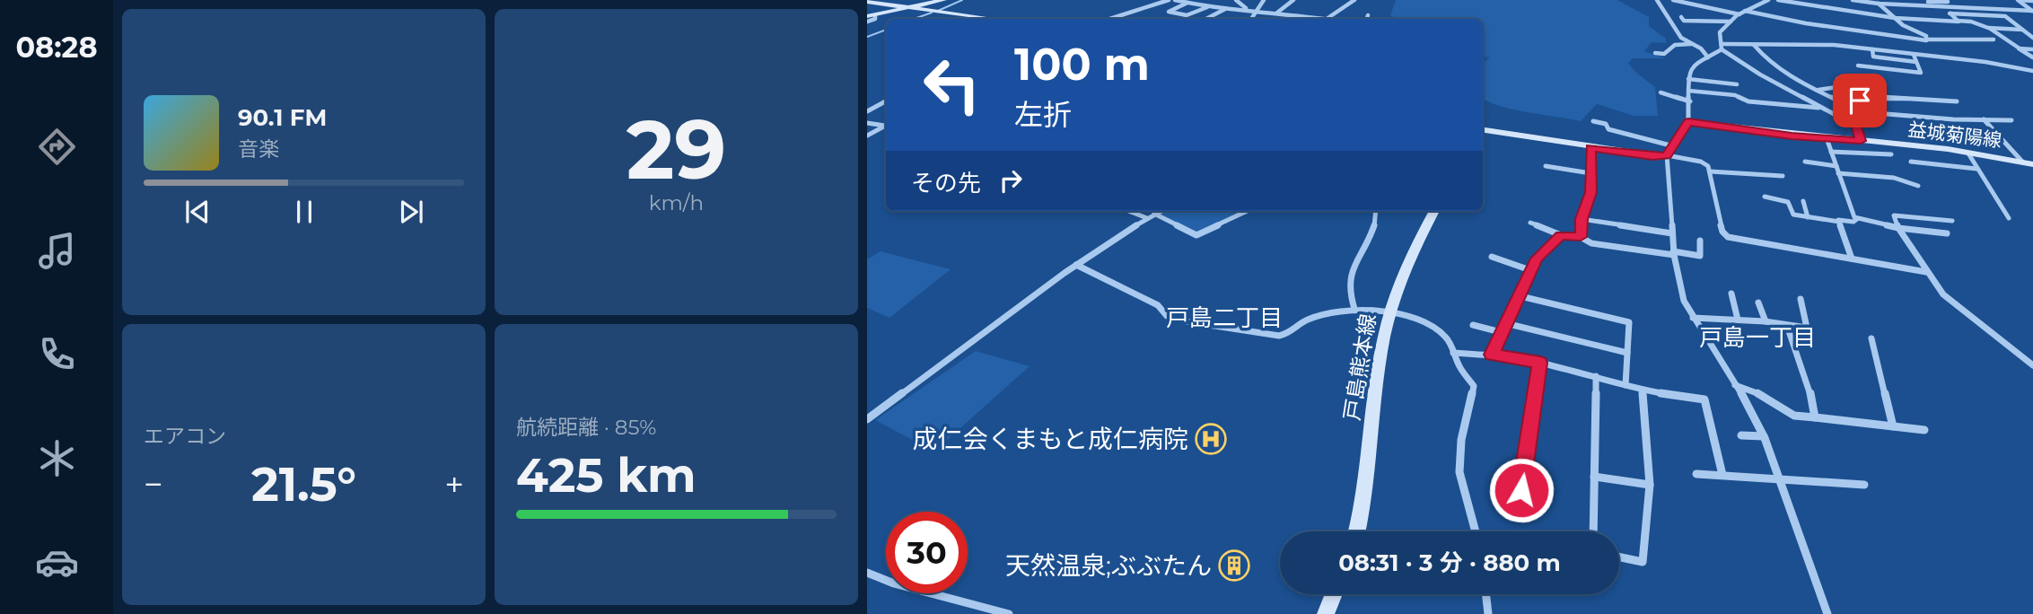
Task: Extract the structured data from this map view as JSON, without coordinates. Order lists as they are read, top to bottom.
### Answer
{
  "streets": {
    "main road": ["益城菊陽線", "戸島熊本線"]
  },
  "districts": ["戸島二丁目", "戸島一丁目"],
  "places": {
    "hospital": ["成仁会くまもと成仁病院"],
    "building": ["天然温泉;ぶぶたん"]
  },
  "page": {
    "tabs": "08:28",
    "tile": [
      ["29", "km/h"],
      "エアコン",
      ["航続距離 · 85%", "425 km"]
    ],
    "turn": ["100 m", "左折"],
    "song": ["90.1 FM", "音楽"],
    "then": "その先",
    "heat": ["−", "21.5°", "+"],
    "limit": "30",
    "trip": "08:31 · 3 分 · 880 m"
  }
}
